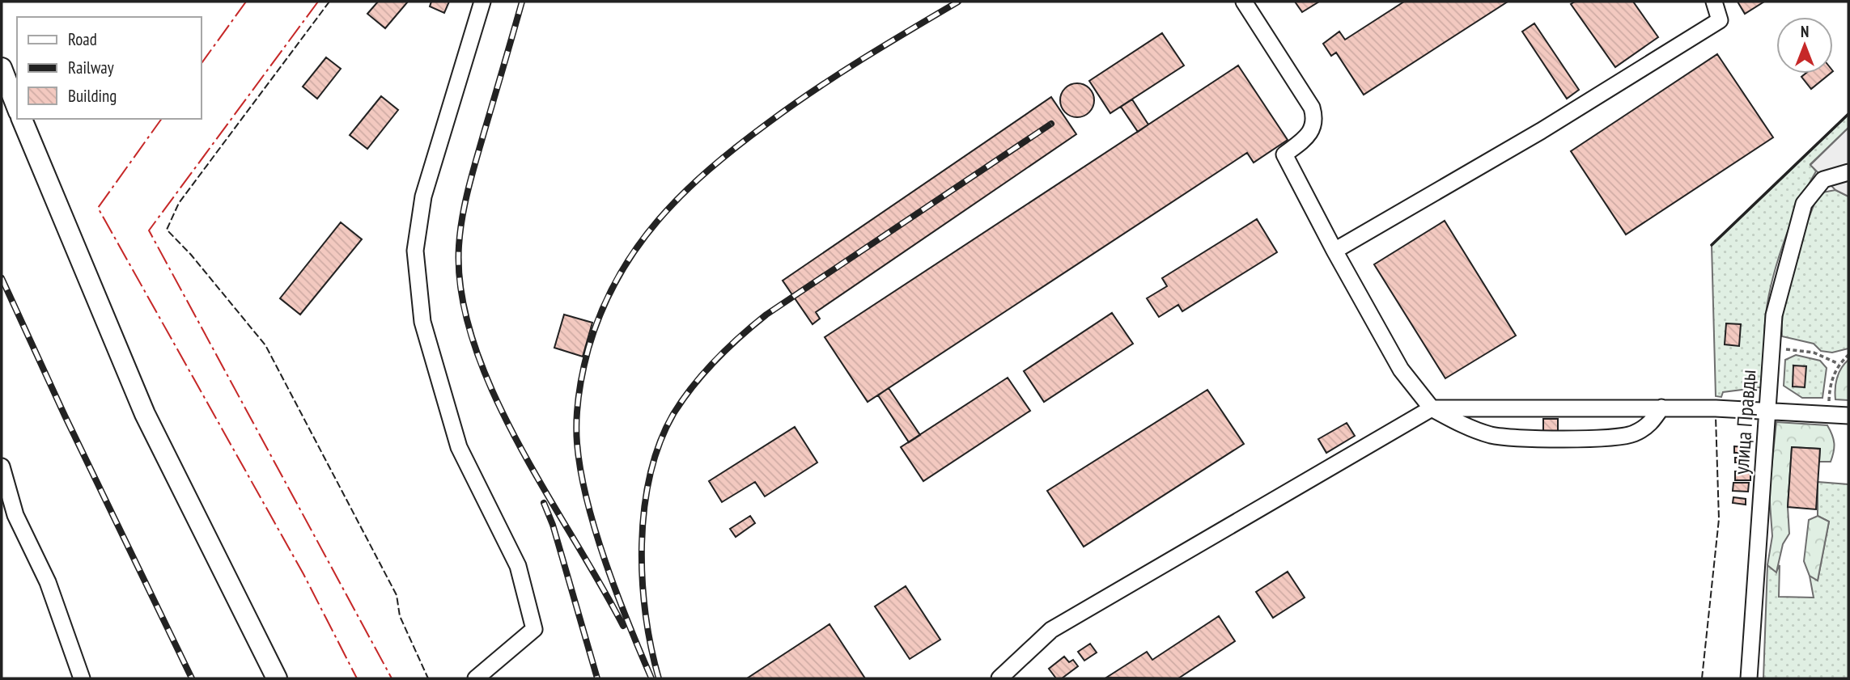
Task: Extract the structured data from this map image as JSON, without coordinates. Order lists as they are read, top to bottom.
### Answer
{
  "streets": {
    "street": ["улица Правды"]
  },
  "legend": ["Road", "Railway", "Building"],
  "north": "top"
}
